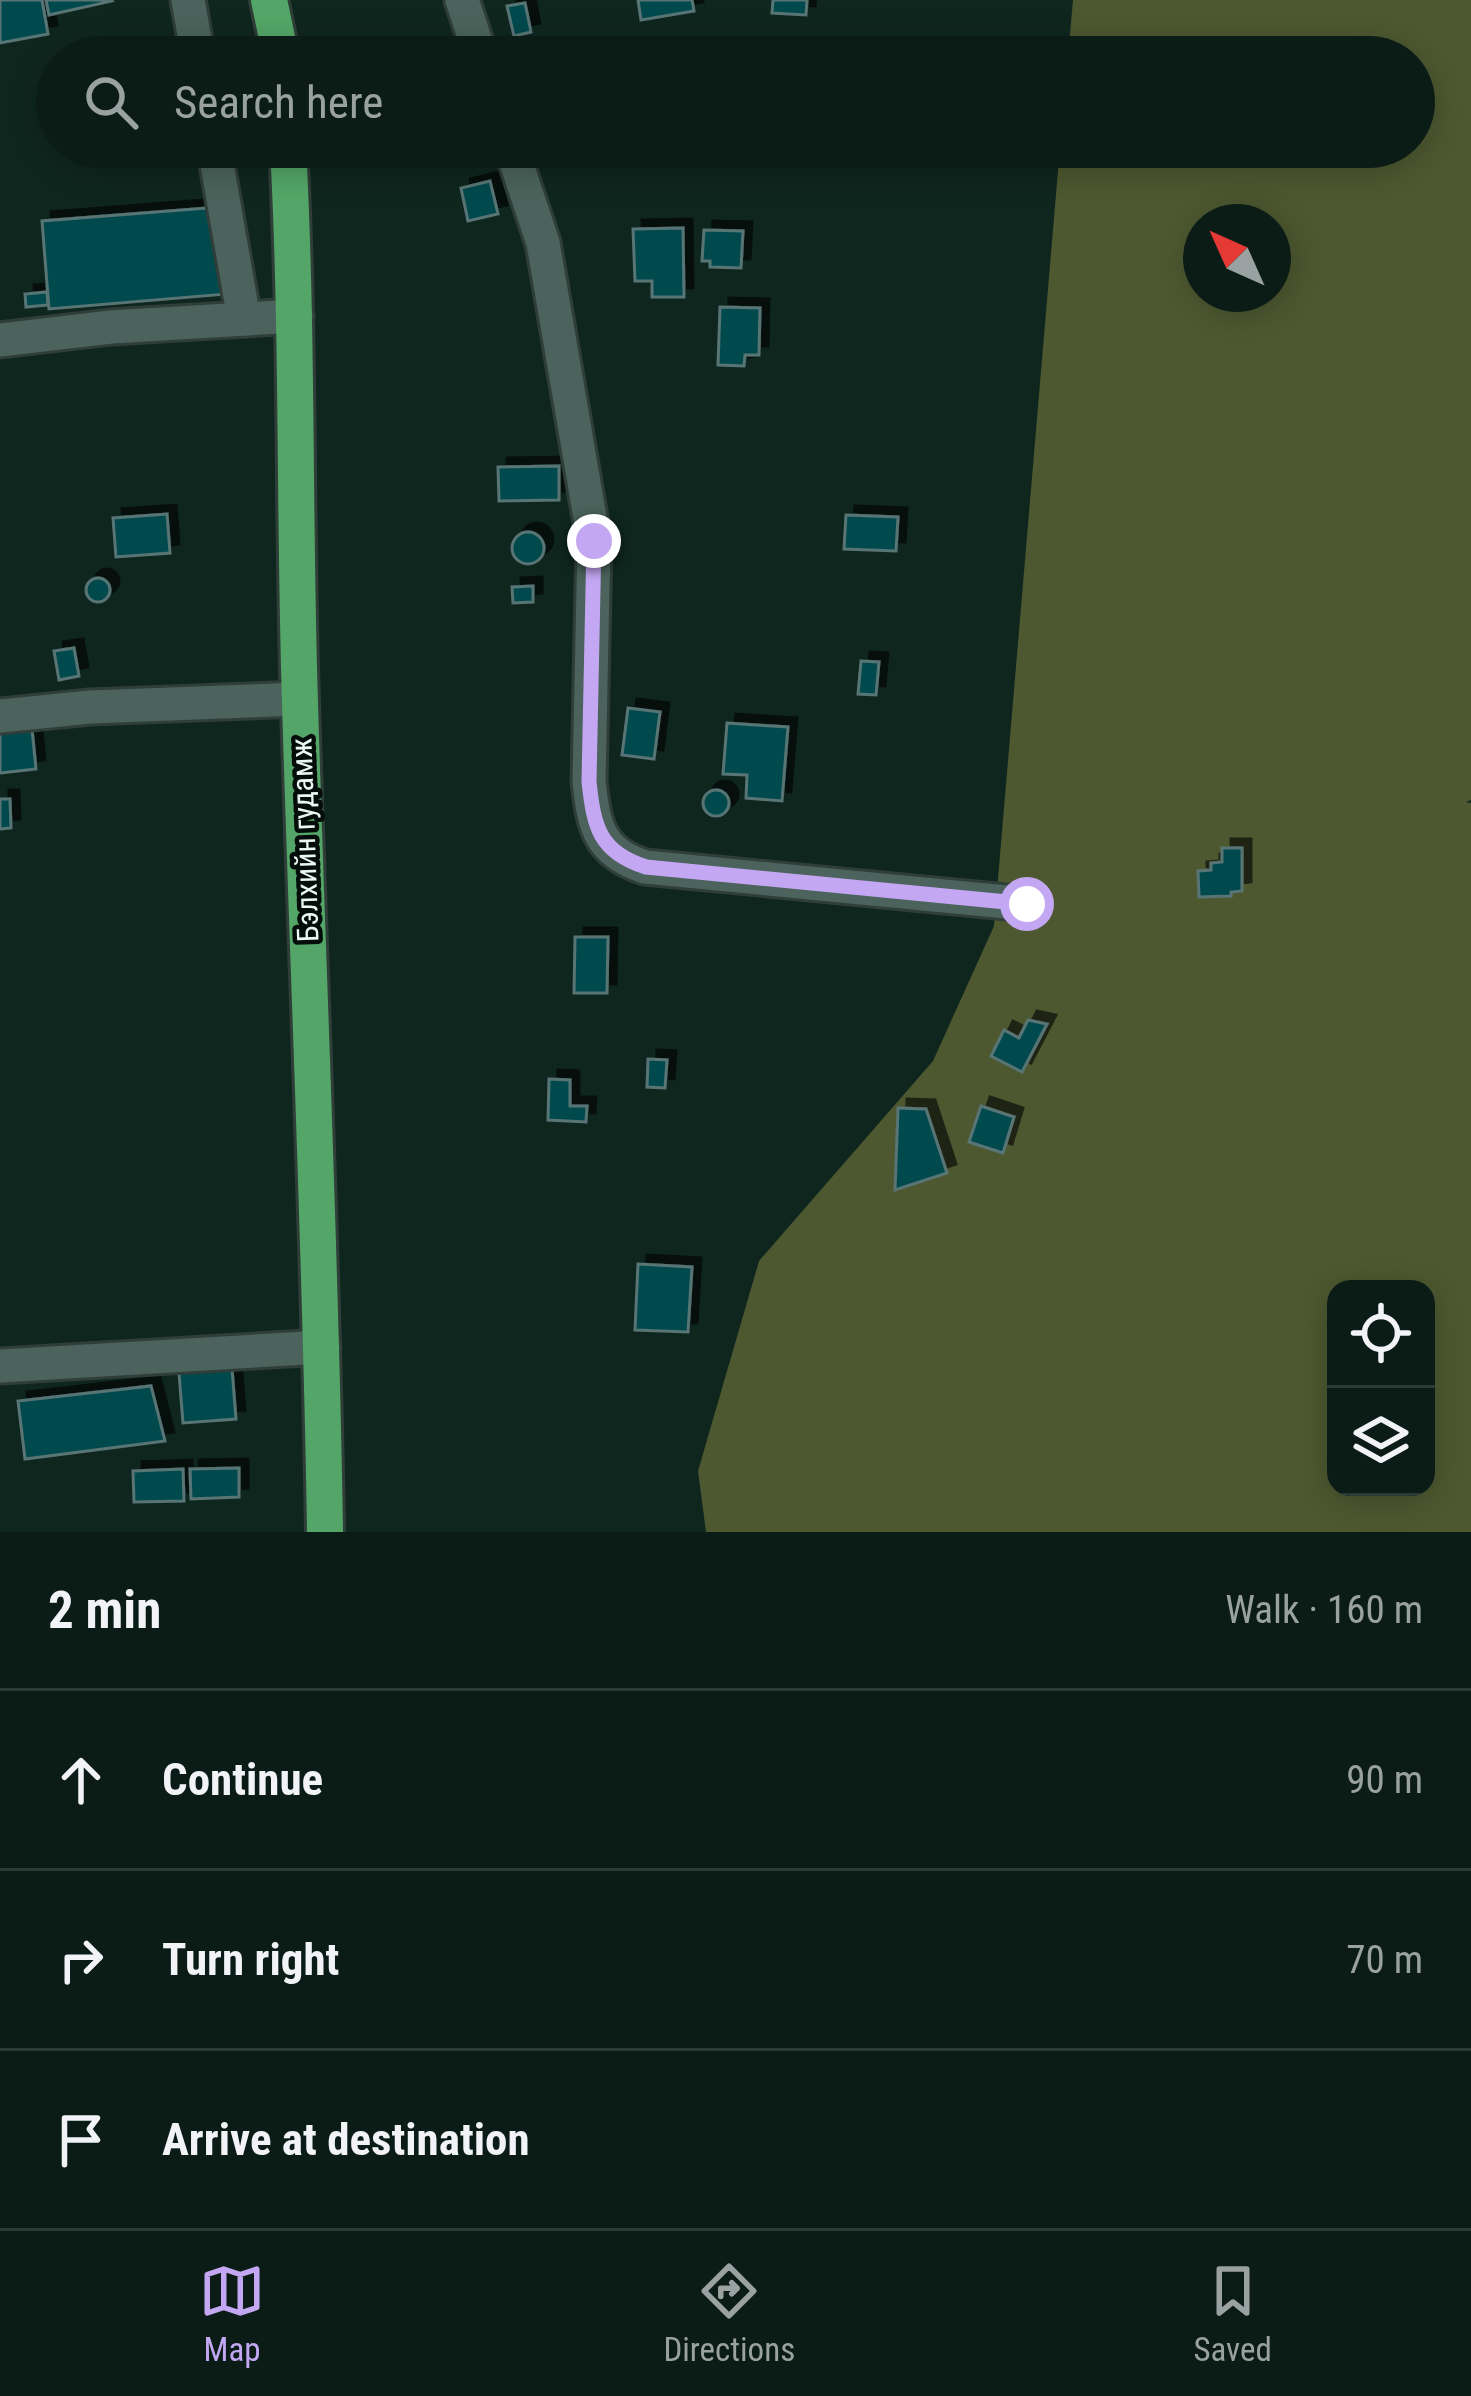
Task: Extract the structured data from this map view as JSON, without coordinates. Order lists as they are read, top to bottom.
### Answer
{
  "streets": {
    "main road": ["Бэлхийн гудамж"]
  },
  "north": "top left",
  "page": {
    "search": "Search here",
    "heading": ["2 min", "Walk · 160 m"],
    "list": [
      ["Continue", "90 m"],
      ["Turn right", "70 m"],
      "Arrive at destination"
    ],
    "nav": ["Map", "Directions", "Saved"]
  }
}
